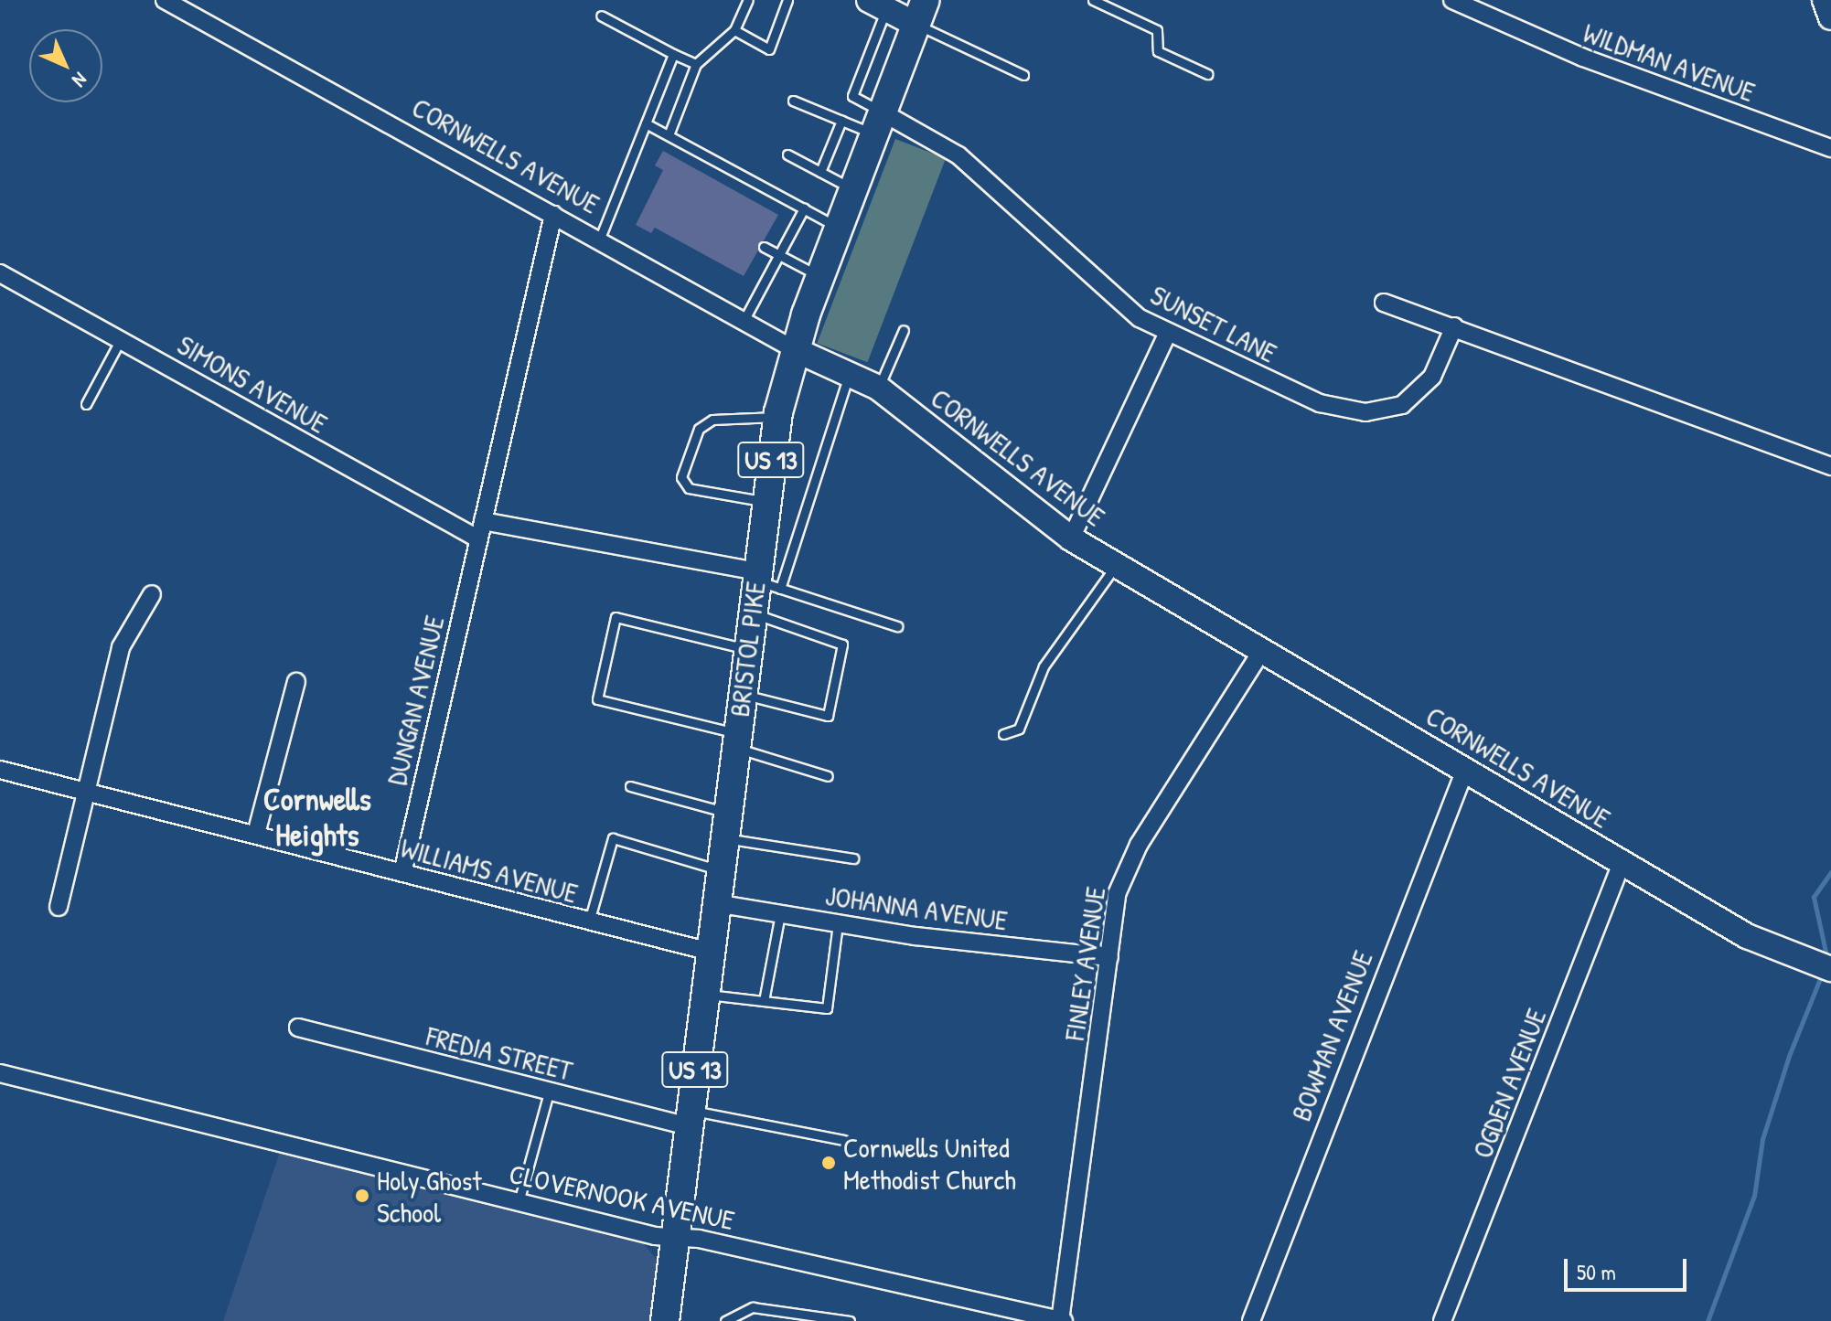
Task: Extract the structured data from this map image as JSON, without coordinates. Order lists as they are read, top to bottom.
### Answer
{
  "streets": {
    "main road": ["US 13", "BRISTOL PIKE"],
    "street": [
      "WILDMAN AVENUE",
      "CORNWELLS AVENUE",
      "SUNSET LANE",
      "SIMONS AVENUE",
      "DUNGAN AVENUE",
      "WILLIAMS AVENUE",
      "JOHANNA AVENUE",
      "FINLEY AVENUE",
      "BOWMAN AVENUE",
      "FREDIA STREET",
      "OGDEN AVENUE",
      "CLOVERNOOK AVENUE"
    ]
  },
  "crossings": [
    ["CORNWELLS AVENUE", "BRISTOL PIKE"],
    ["CORNWELLS AVENUE", "FINLEY AVENUE"],
    ["CORNWELLS AVENUE", "BOWMAN AVENUE"],
    ["CORNWELLS AVENUE", "OGDEN AVENUE"],
    ["SUNSET LANE", "BRISTOL PIKE"],
    ["SIMONS AVENUE", "DUNGAN AVENUE"],
    ["BRISTOL PIKE", "WILLIAMS AVENUE"],
    ["BRISTOL PIKE", "JOHANNA AVENUE"],
    ["BRISTOL PIKE", "FREDIA STREET"],
    ["BRISTOL PIKE", "CLOVERNOOK AVENUE"],
    ["DUNGAN AVENUE", "WILLIAMS AVENUE"],
    ["JOHANNA AVENUE", "FINLEY AVENUE"],
    ["FINLEY AVENUE", "CLOVERNOOK AVENUE"]
  ],
  "districts": ["Cornwells Heights"],
  "places": ["Cornwells United Methodist Church", "Holy Ghost School"],
  "scale_bar": "50 m",
  "north": "bottom right"
}
